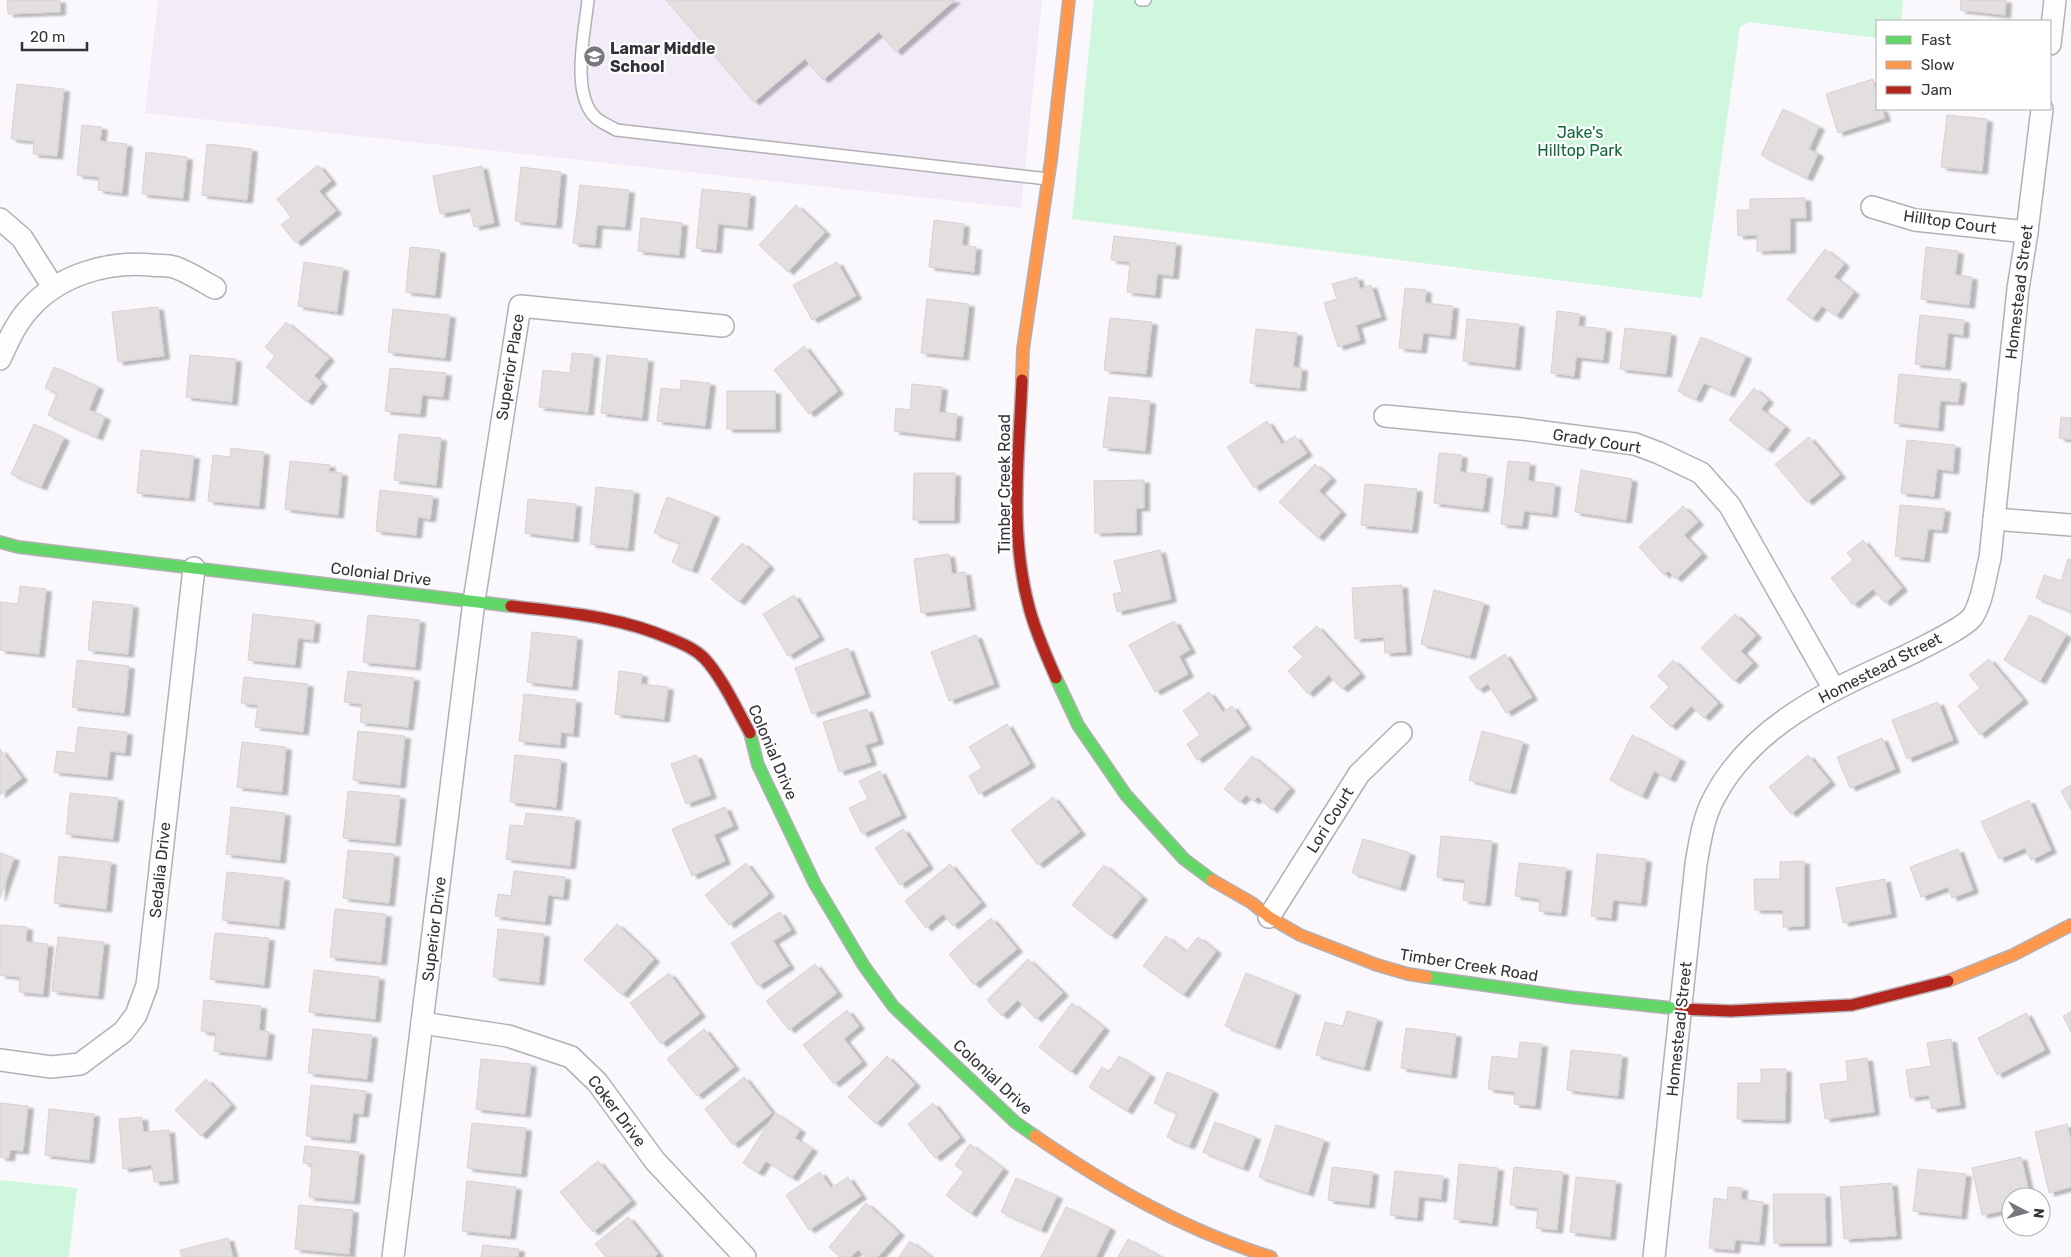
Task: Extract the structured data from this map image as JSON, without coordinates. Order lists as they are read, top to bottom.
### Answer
{
  "streets": {
    "street": [
      "Hilltop Court",
      "Homestead Street",
      "Superior Place",
      "Grady Court",
      "Timber Creek Road",
      "Colonial Drive",
      "Lori Court",
      "Sedalia Drive",
      "Superior Drive",
      "Coker Drive"
    ]
  },
  "crossings": [
    ["Hilltop Court", "Homestead Street"],
    ["Homestead Street", "Grady Court"],
    ["Homestead Street", "Timber Creek Road"],
    ["Superior Place", "Colonial Drive"],
    ["Superior Place", "Superior Drive"],
    ["Timber Creek Road", "Lori Court"],
    ["Colonial Drive", "Sedalia Drive"],
    ["Colonial Drive", "Superior Drive"],
    ["Superior Drive", "Coker Drive"]
  ],
  "parks": ["Jake's Hilltop Park"],
  "places": {
    "school or university": ["Lamar Middle School"]
  },
  "legend": ["Fast", "Slow", "Jam"],
  "scale_bar": "20 m",
  "north": "right"
}
